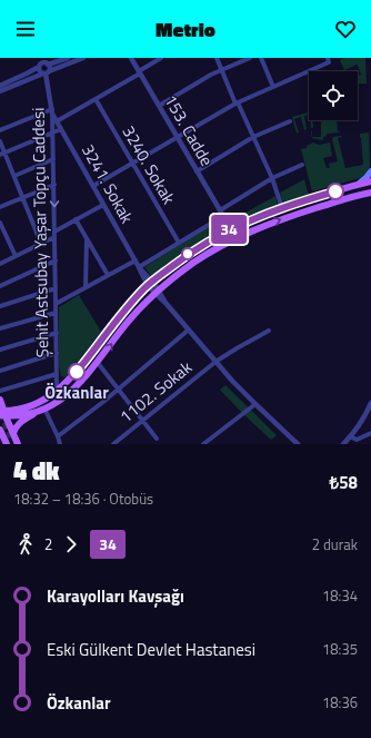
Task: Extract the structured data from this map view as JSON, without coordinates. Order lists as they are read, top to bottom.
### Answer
{
  "streets": {
    "street": [
      "153. Cadde",
      "3240. Sokak",
      "3241. Sokak",
      "Şehit Astsubay Yaşar Topçu Caddesi",
      "1102. Sokak"
    ]
  },
  "crossings": [
    ["3241. Sokak", "Şehit Astsubay Yaşar Topçu Caddesi"],
    ["3241. Sokak", "1102. Sokak"]
  ],
  "places": ["Özkanlar"],
  "lines": ["bus line 34"],
  "page": {
    "header": "Metrio",
    "on_map": "34",
    "heading": ["4 dk", "18:32 – 18:36 · Otobüs", "₺58"],
    "legs": ["2", "34", "2 durak"],
    "list": [
      {
        "name": "Karayolları Kavşağı",
        "value": "18:34"
      },
      {
        "name": "Eski Gülkent Devlet Hastanesi",
        "value": "18:35"
      },
      {
        "name": "Özkanlar",
        "value": "18:36"
      }
    ]
  }
}
